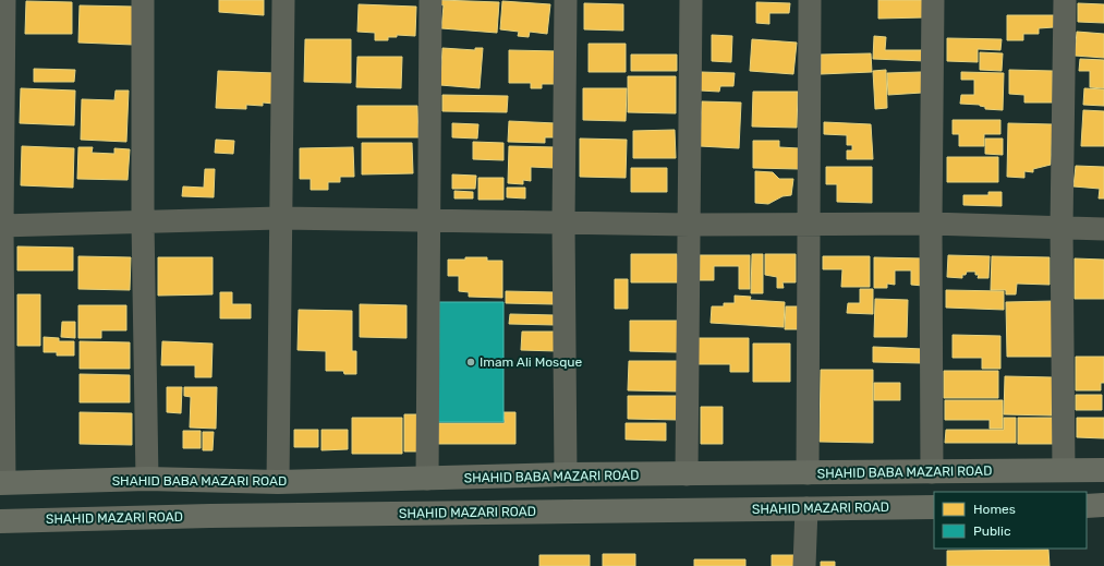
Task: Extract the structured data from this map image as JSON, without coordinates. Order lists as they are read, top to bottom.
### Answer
{
  "streets": {
    "main road": ["SHAHID BABA MAZARI ROAD", "SHAHID MAZARI ROAD"]
  },
  "places": ["Imam Ali Mosque"],
  "legend": ["Homes", "Public"]
}
